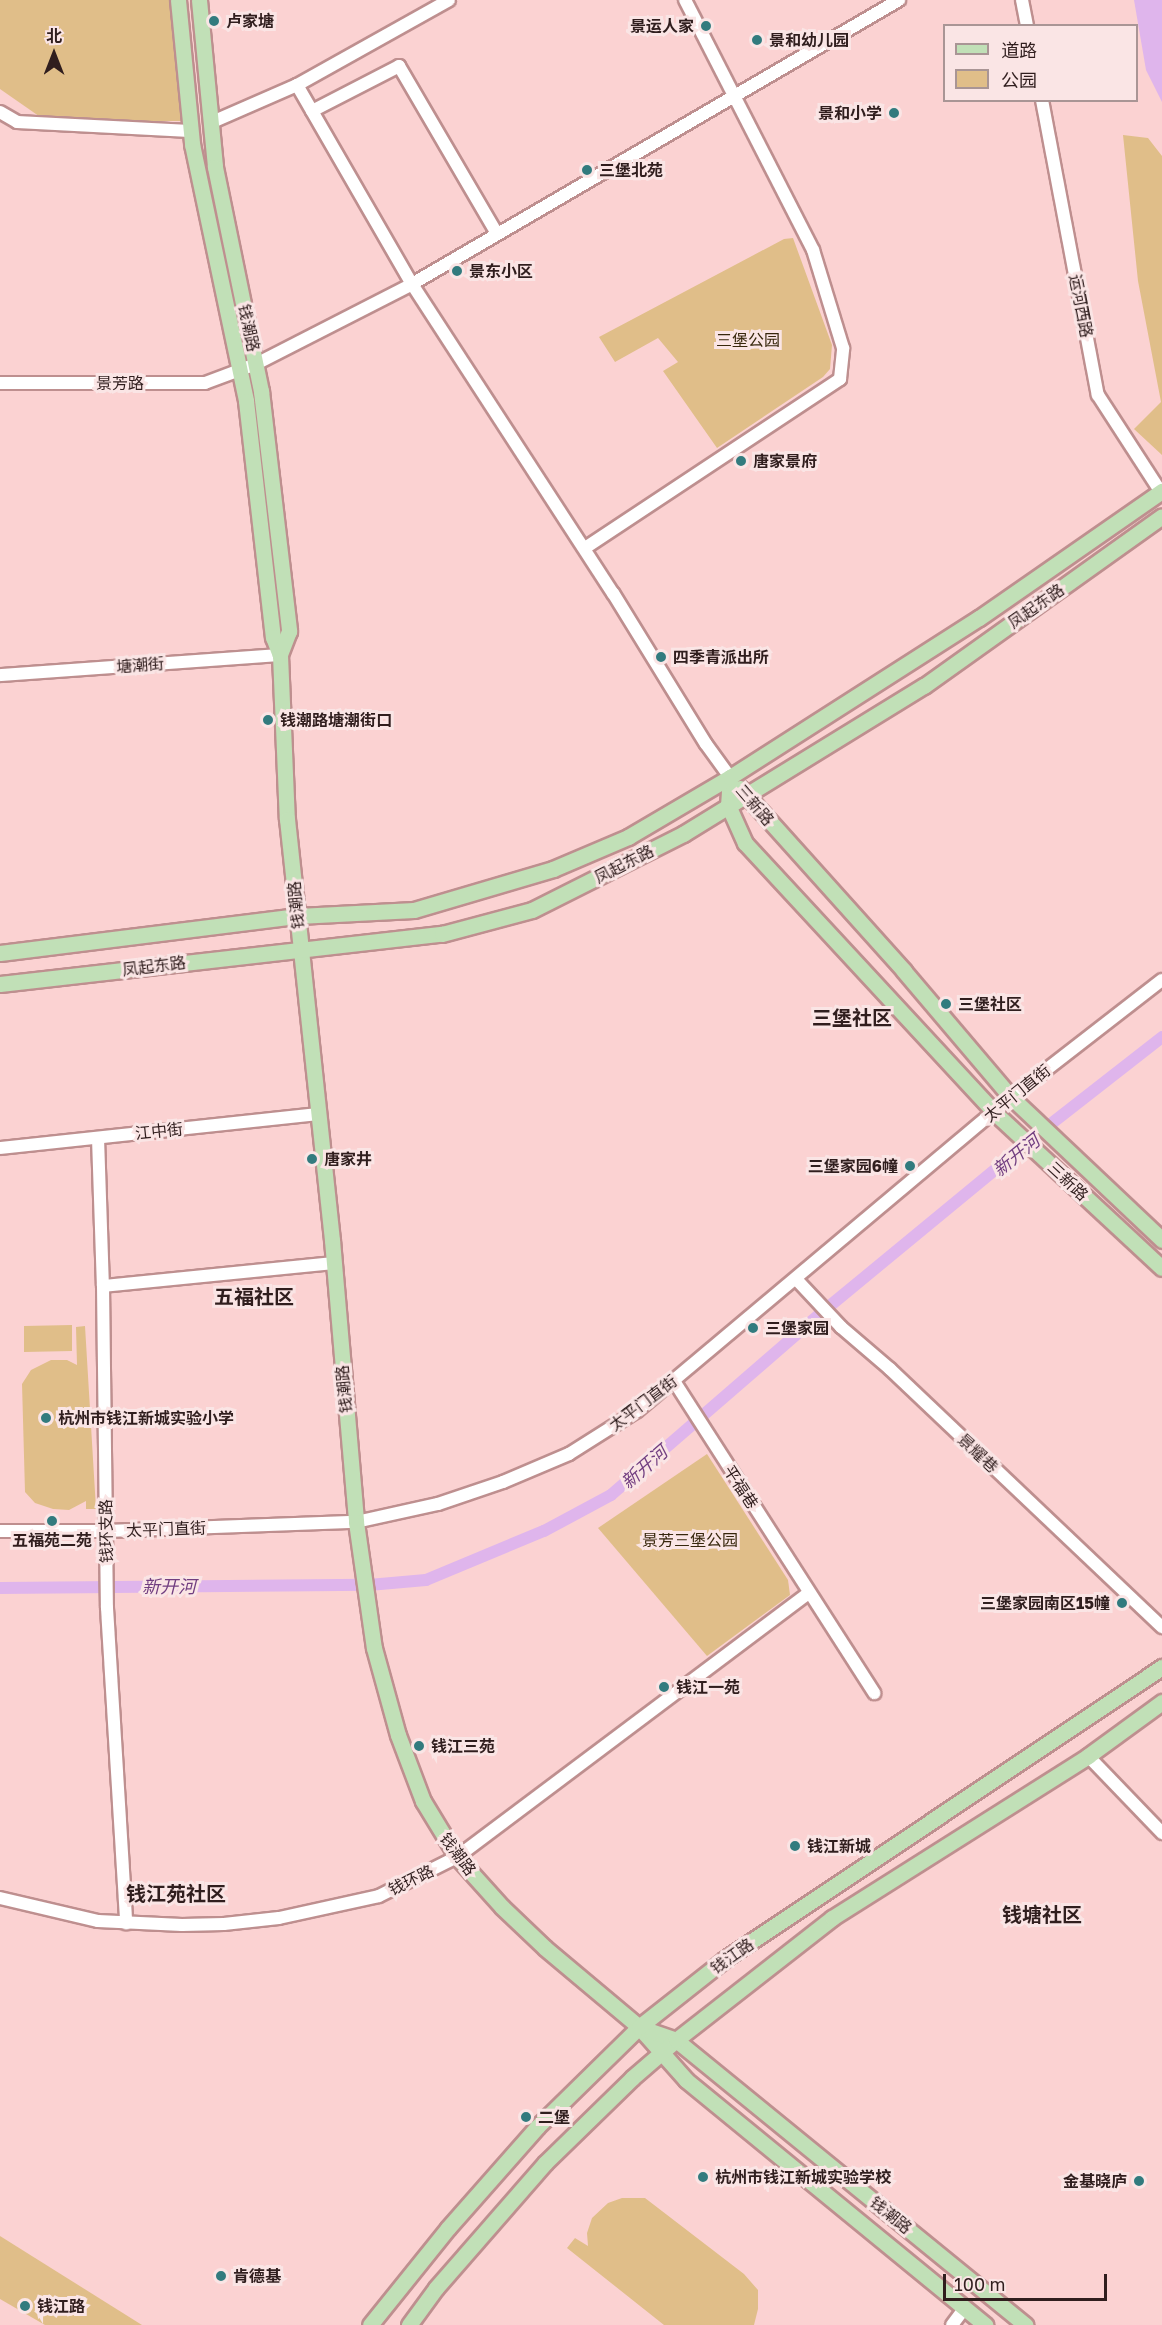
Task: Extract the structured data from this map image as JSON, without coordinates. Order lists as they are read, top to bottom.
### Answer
{
  "streets": {
    "main road": [
      "钱潮路",
      "凤起东路",
      "三新路",
      "钱江路"
    ],
    "street": [
      "运河西路",
      "景芳路",
      "塘潮街",
      "太平门直街",
      "江中街",
      "景耀巷",
      "平福巷",
      "钱环支路",
      "钱环路"
    ]
  },
  "crossings": [
    ["运河西路", "凤起东路"],
    ["钱潮路", "景芳路"],
    ["钱潮路", "凤起东路"],
    ["钱潮路", "塘潮街"],
    ["钱潮路", "太平门直街"],
    ["钱潮路", "江中街"],
    ["钱潮路", "钱环路"],
    ["钱潮路", "钱江路"],
    ["凤起东路", "三新路"],
    ["三新路", "太平门直街"],
    ["太平门直街", "景耀巷"],
    ["太平门直街", "平福巷"],
    ["太平门直街", "钱环支路"],
    ["江中街", "钱环支路"],
    ["平福巷", "钱环路"],
    ["钱环支路", "钱环路"]
  ],
  "districts": [
    "三堡社区",
    "五福社区",
    "钱江苑社区",
    "钱塘社区"
  ],
  "water": ["新开河"],
  "parks": ["三堡公园", "景芳三堡公园"],
  "places": [
    "卢家塘",
    "景运人家",
    "景和幼儿园",
    "景和小学",
    "三堡北苑",
    "景东小区",
    "唐家景府",
    "四季青派出所",
    "钱潮路塘潮街口",
    "三堡社区",
    "唐家井",
    "三堡家园6幢",
    "三堡家园",
    "杭州市钱江新城实验小学",
    "五福苑二苑",
    "三堡家园南区15幢",
    "钱江一苑",
    "钱江三苑",
    "钱江新城",
    "二堡",
    "杭州市钱江新城实验学校",
    "金基晓庐",
    "肯德基",
    "钱江路"
  ],
  "legend": ["道路", "公园"],
  "scale_bar": "100 m",
  "north": "top"
}
